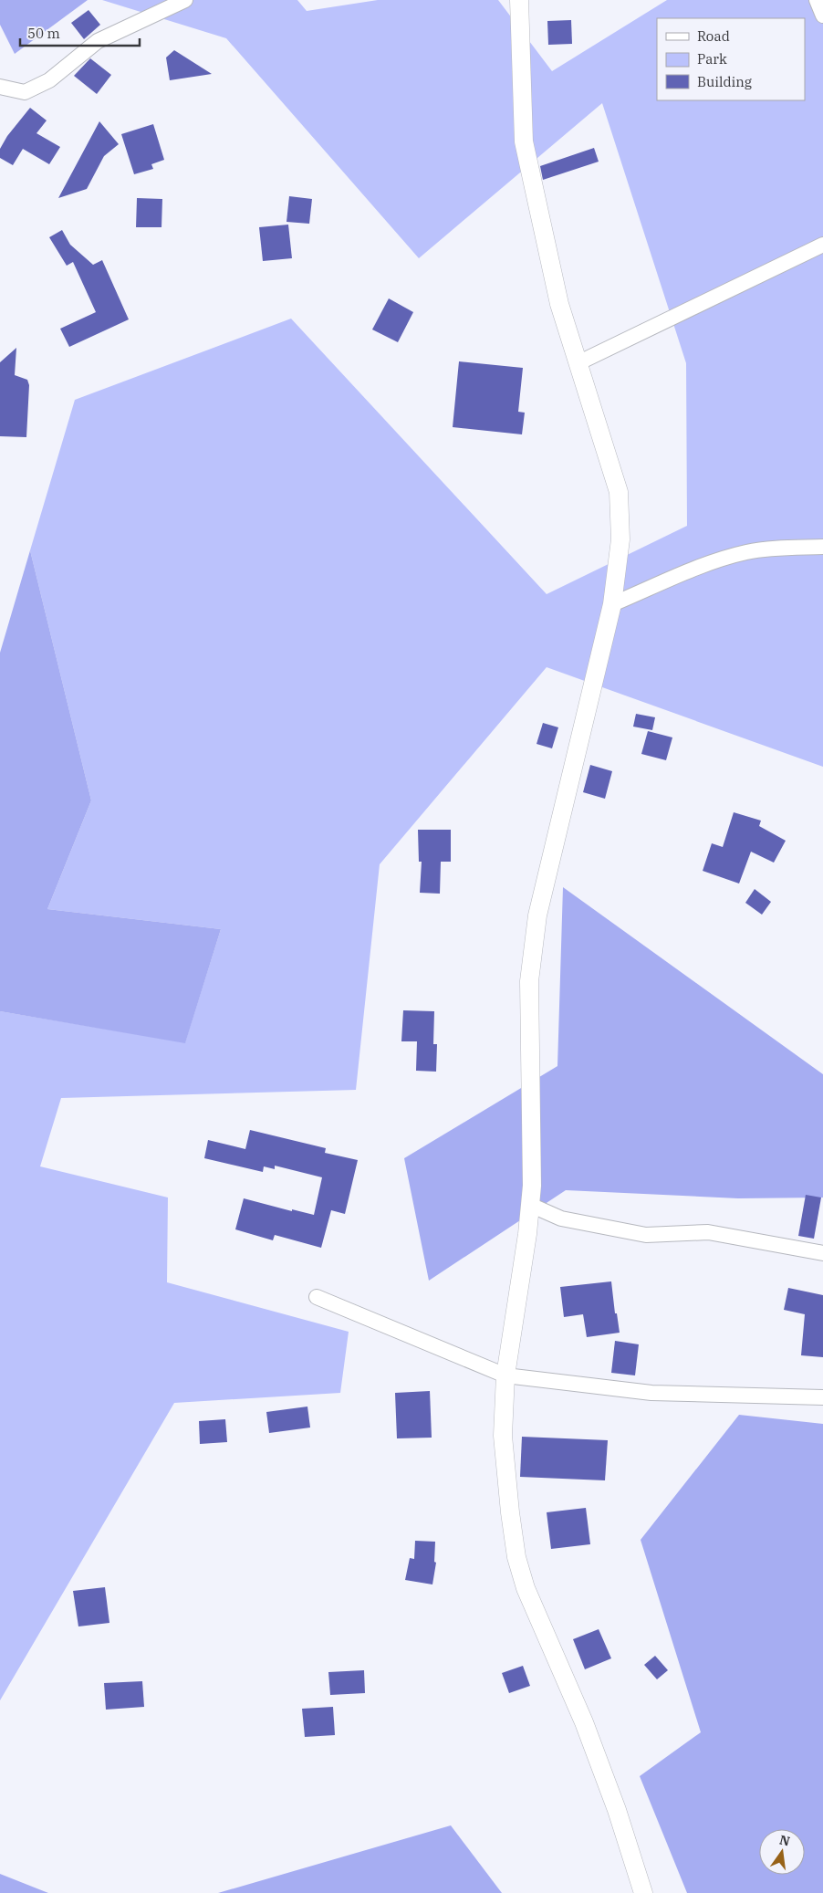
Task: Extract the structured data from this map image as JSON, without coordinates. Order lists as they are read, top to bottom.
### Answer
{
  "legend": ["Road", "Park", "Building"],
  "scale_bar": "50 m",
  "north": "top"
}
